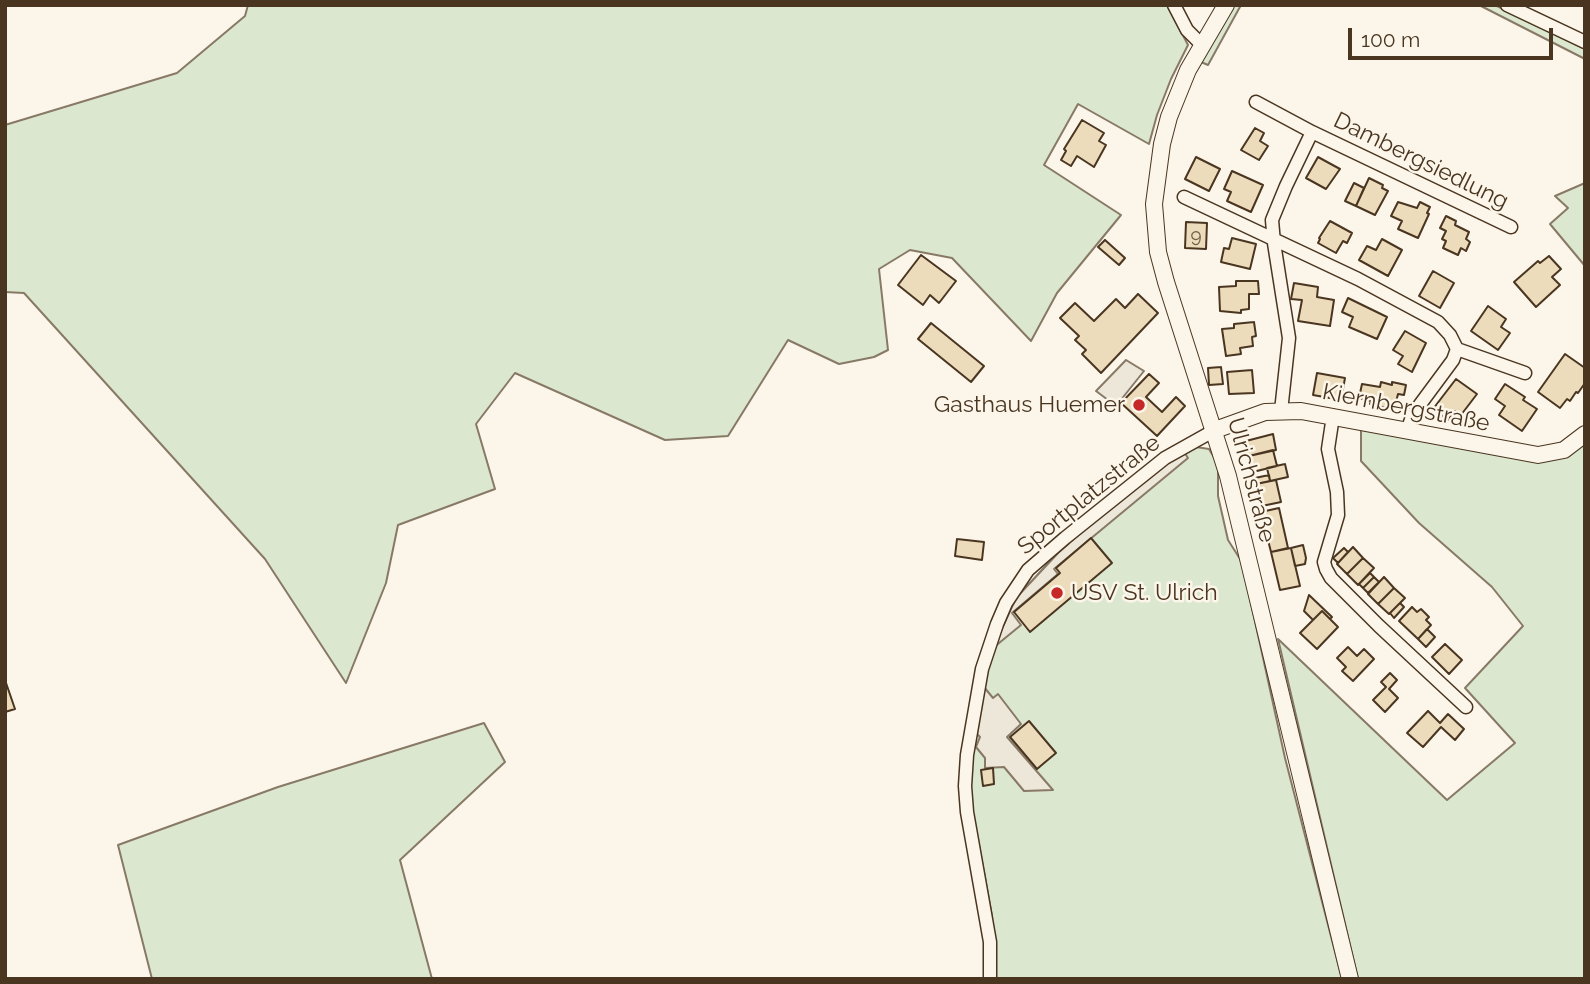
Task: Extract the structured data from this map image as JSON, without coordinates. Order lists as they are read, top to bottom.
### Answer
{
  "streets": {
    "street": [
      "Dambergsiedlung",
      "Kiernbergstraße",
      "Ulrichstraße",
      "Sportplatzstraße"
    ]
  },
  "crossings": [
    ["Dambergsiedlung", "Kiernbergstraße"],
    ["Kiernbergstraße", "Ulrichstraße"],
    ["Kiernbergstraße", "Sportplatzstraße"],
    ["Ulrichstraße", "Sportplatzstraße"]
  ],
  "places": ["Gasthaus Huemer", "USV St. Ulrich"],
  "house_numbers": ["9"],
  "scale_bar": "100 m"
}
